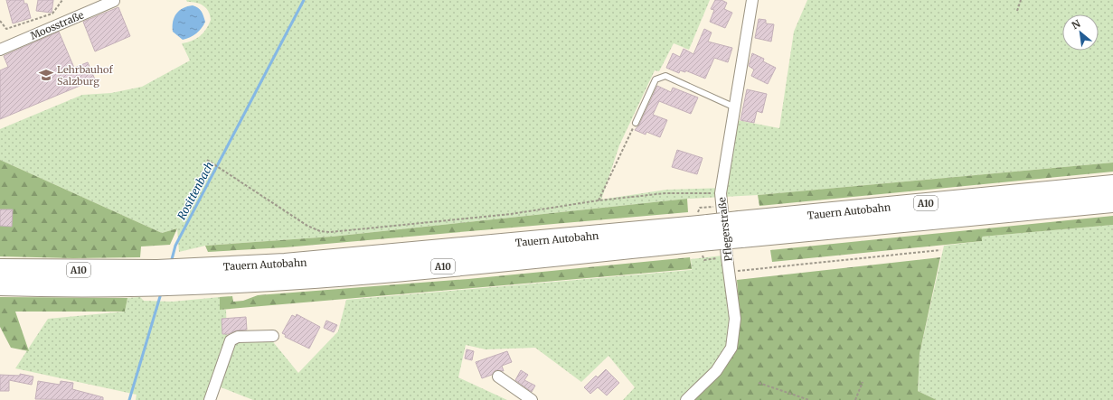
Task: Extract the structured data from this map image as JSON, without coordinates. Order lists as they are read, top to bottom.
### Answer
{
  "streets": {
    "highway": ["A10", "Tauern Autobahn"],
    "street": ["Moosstraße", "Pflegerstraße"]
  },
  "water": ["Rosittenbach"],
  "places": {
    "school or university": ["Lehrbauhof Salzburg"]
  },
  "north": "top left"
}
